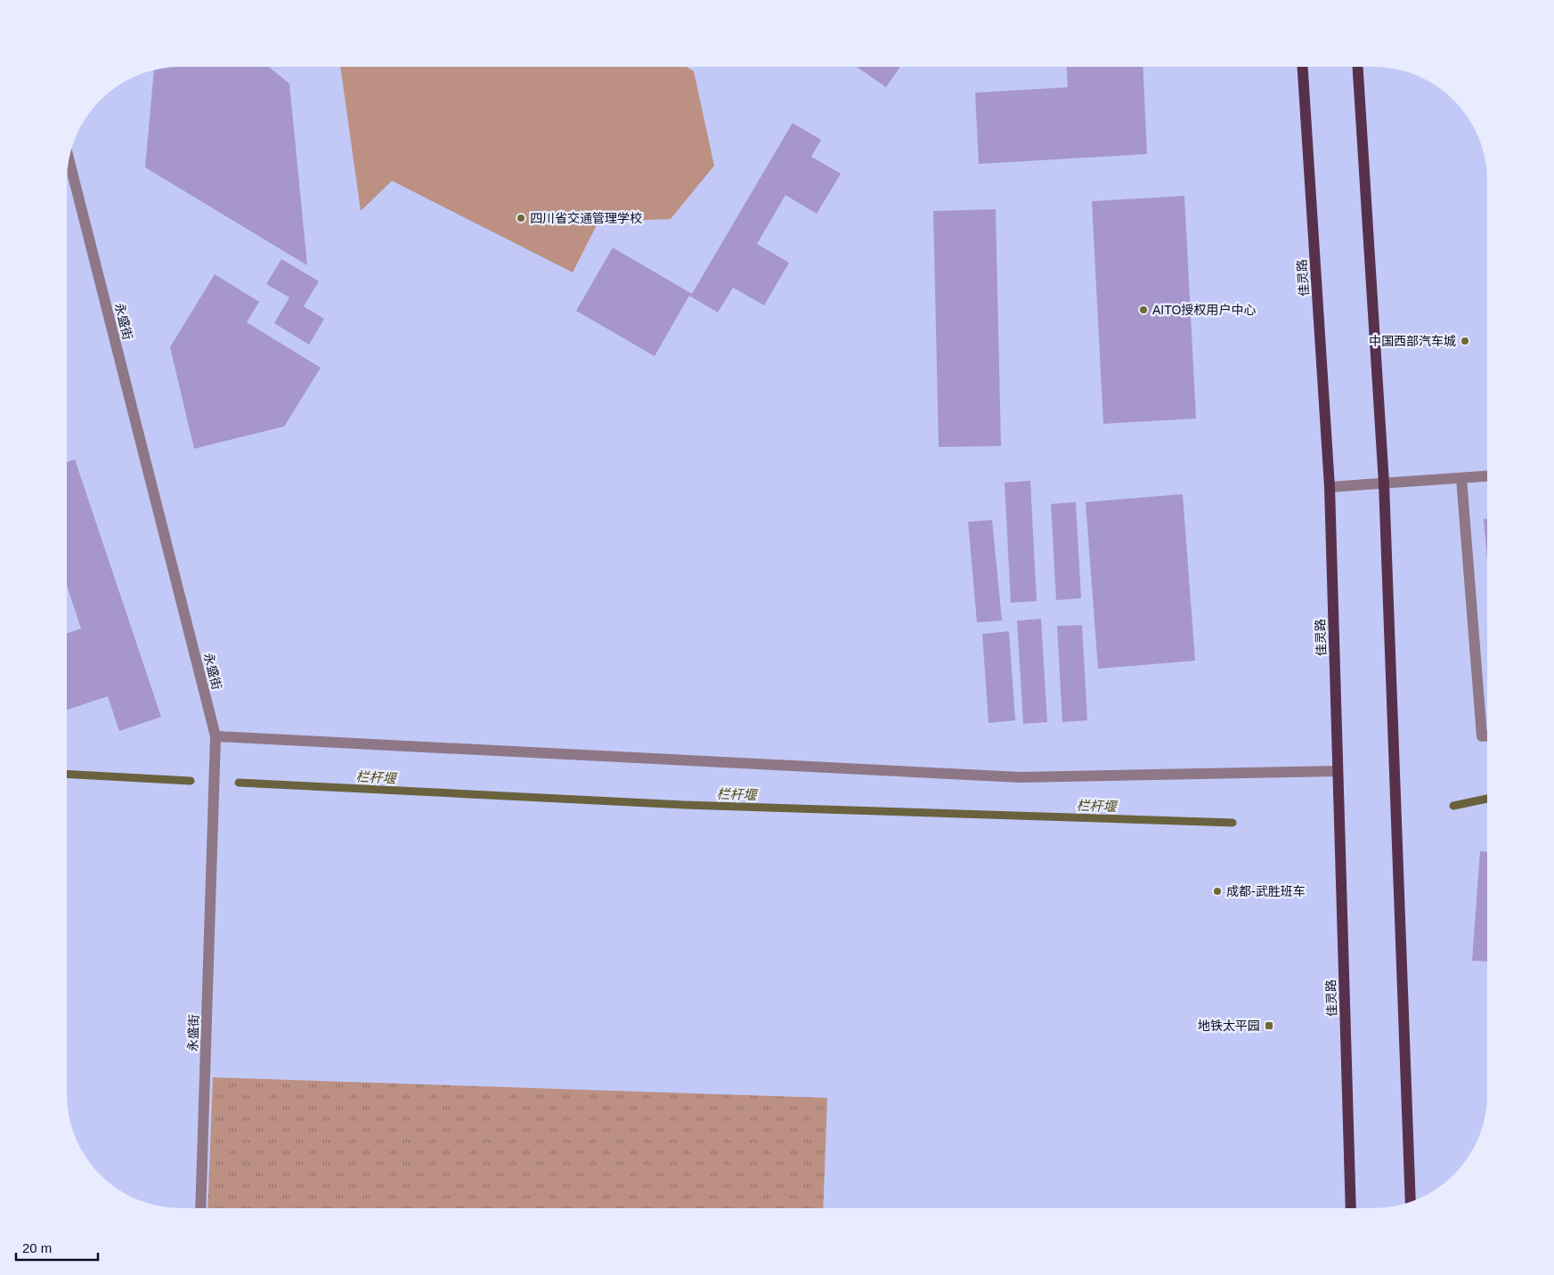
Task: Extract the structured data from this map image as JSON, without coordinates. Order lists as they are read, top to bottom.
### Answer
{
  "streets": {
    "main road": ["佳灵路"],
    "street": ["永盛街"]
  },
  "water": ["栏杆堰"],
  "places": {
    "other": [
      "四川省交通管理学校",
      "AITO授权用户中心",
      "中国西部汽车城",
      "成都-武胜班车"
    ],
    "transit": ["地铁太平园"]
  },
  "scale_bar": "20 m"
}
